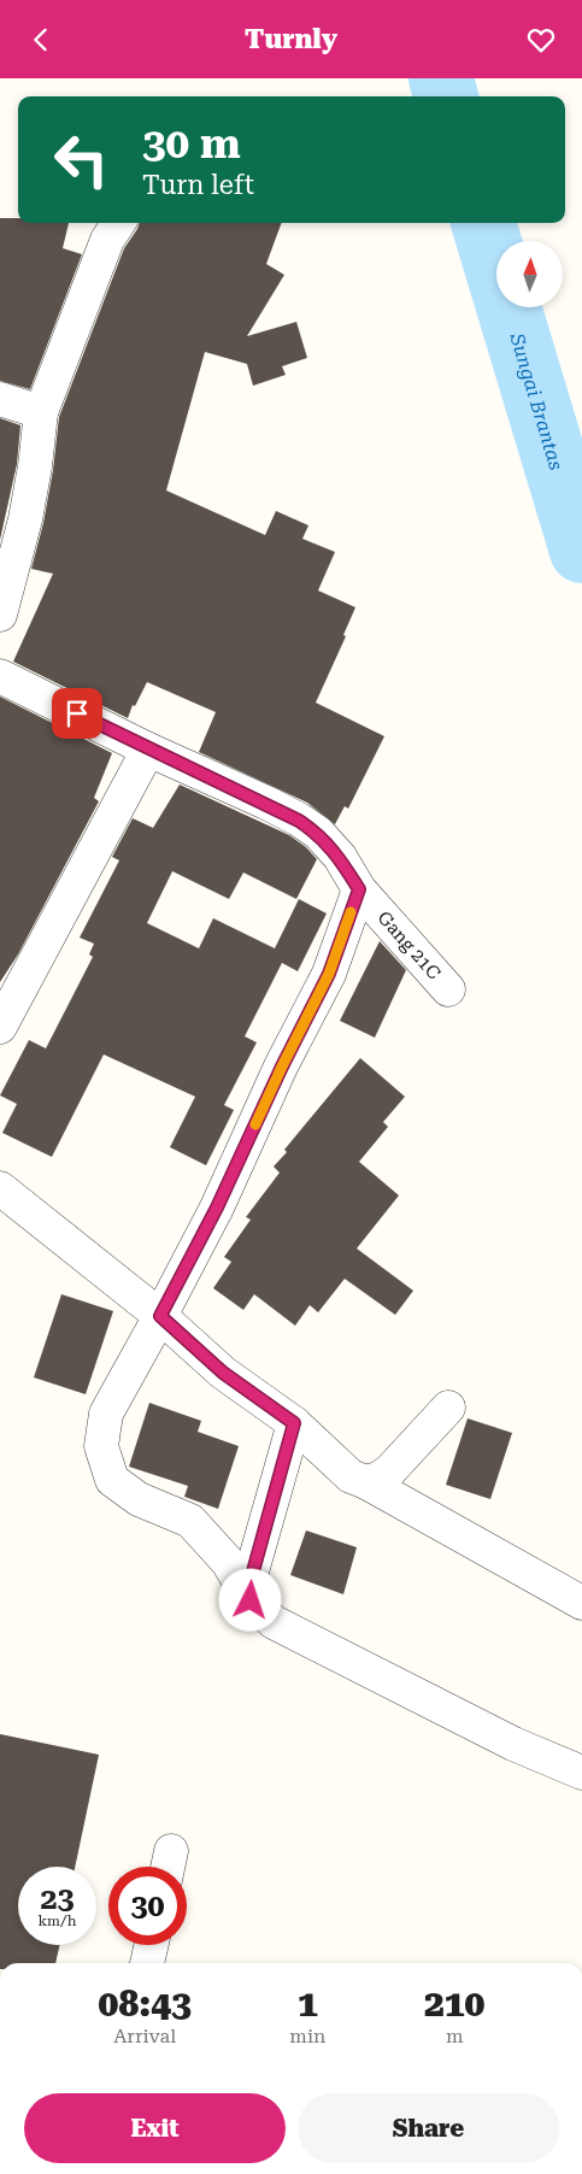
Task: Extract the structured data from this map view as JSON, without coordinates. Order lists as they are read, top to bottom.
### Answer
{
  "streets": {
    "street": ["Gang 21C"]
  },
  "water": ["Sungai Brantas"],
  "north": "top",
  "page": {
    "header": "Turnly",
    "turn": ["30 m", "Turn left"],
    "speed": "23 km/h",
    "limit": "30",
    "eta": [
      "08:43",
      "Arrival",
      "1",
      "min",
      "210",
      "m"
    ],
    "buttons": ["Exit", "Share"]
  }
}
